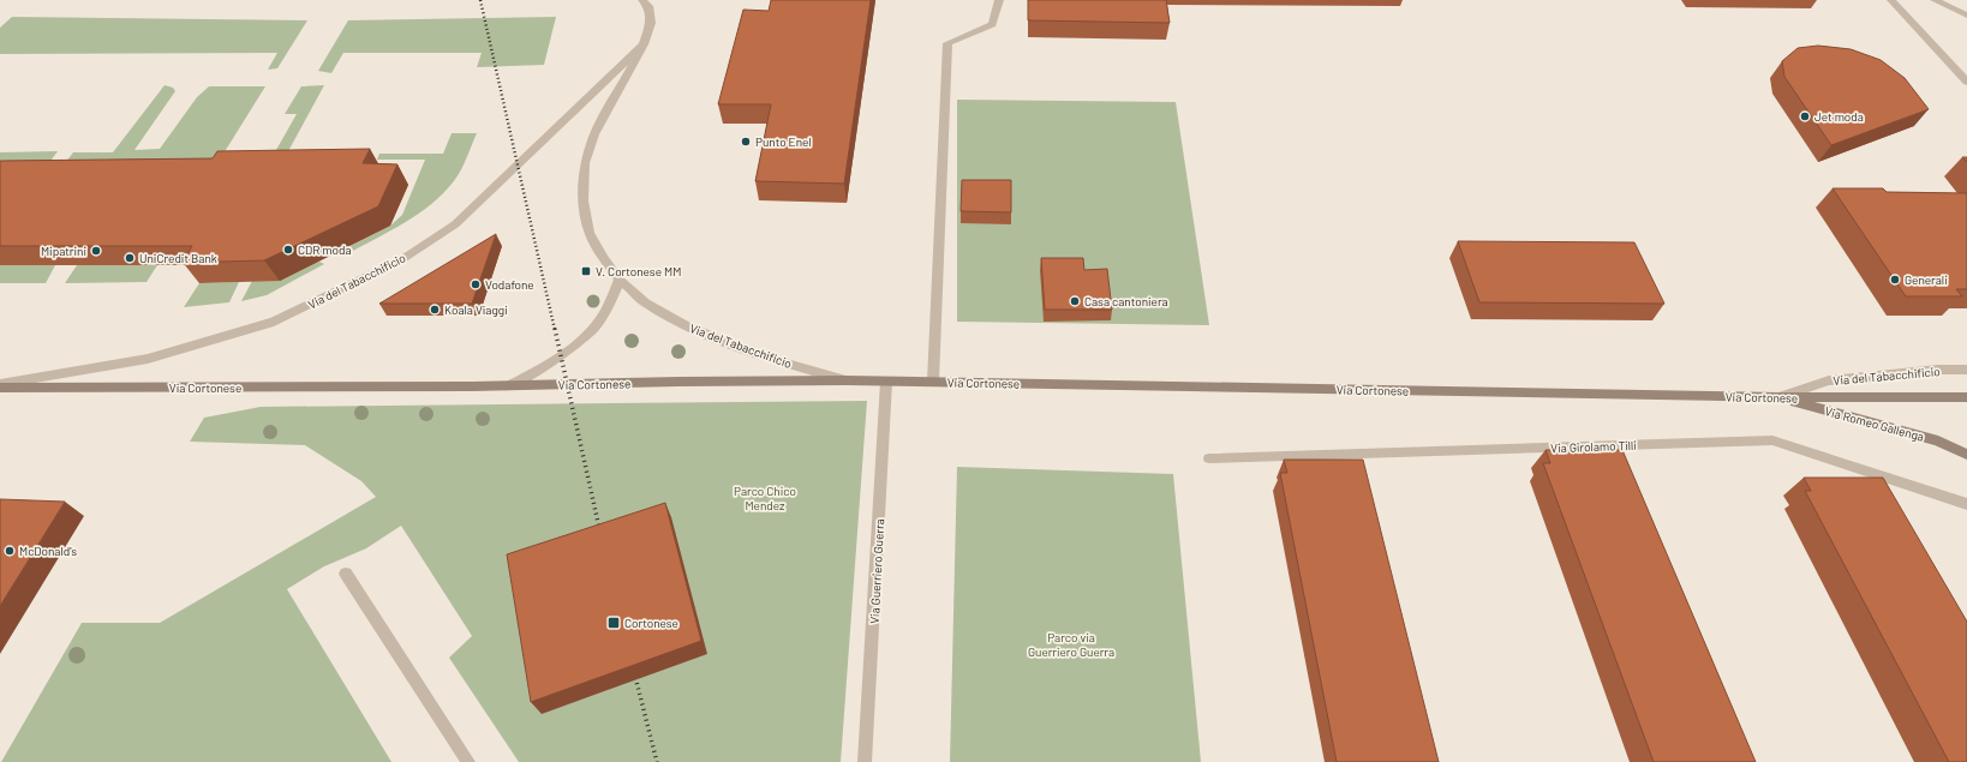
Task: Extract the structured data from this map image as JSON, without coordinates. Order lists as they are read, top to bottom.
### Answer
{
  "streets": {
    "main road": ["Via Cortonese", "Via Romeo Gallenga"],
    "street": ["Via del Tabacchificio", "Via Girolamo Tilli", "Via Guerriero Guerra"]
  },
  "crossings": [
    ["Via del Tabacchificio", "Via Cortonese"],
    ["Via del Tabacchificio", "Via Romeo Gallenga"],
    ["Via Cortonese", "Via Romeo Gallenga"],
    ["Via Cortonese", "Via Guerriero Guerra"]
  ],
  "parks": ["Parco Chico Mendez", "Parco via Guerriero Guerra"],
  "places": {
    "other": [
      "Jet moda",
      "Punto Enel",
      "CDR moda",
      "Mipatrini",
      "UniCredit Bank",
      "Generali",
      "Vodafone",
      "Casa cantoniera",
      "Koala Viaggi",
      "McDonald's"
    ],
    "transit": ["V. Cortonese MM", "Cortonese"]
  }
}
